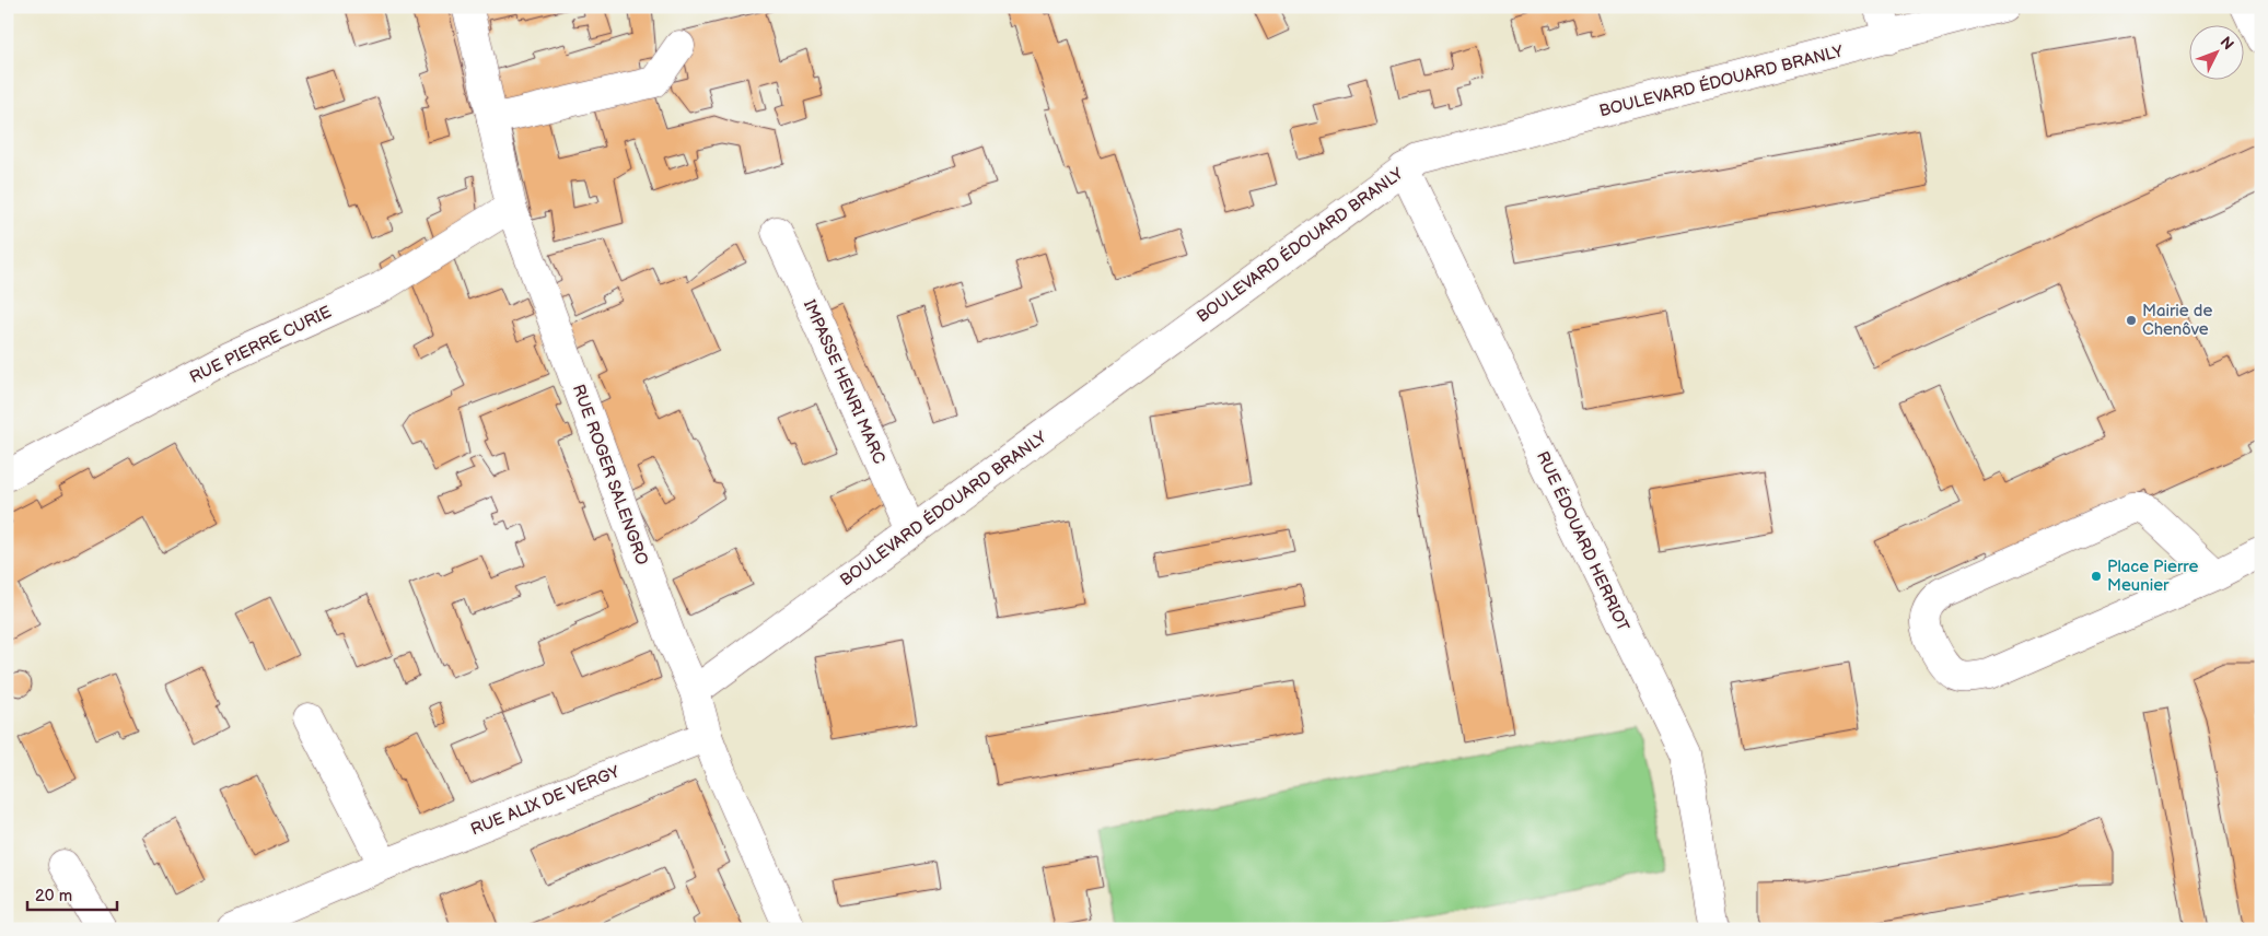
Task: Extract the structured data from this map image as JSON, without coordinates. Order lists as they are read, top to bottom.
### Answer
{
  "streets": {
    "street": [
      "BOULEVARD ÉDOUARD BRANLY",
      "RUE PIERRE CURIE",
      "IMPASSE HENRI MARC",
      "RUE ROGER SALENGRO",
      "RUE ÉDOUARD HERRIOT",
      "RUE ALIX DE VERGY"
    ]
  },
  "crossings": [
    ["BOULEVARD ÉDOUARD BRANLY", "IMPASSE HENRI MARC"],
    ["BOULEVARD ÉDOUARD BRANLY", "RUE ROGER SALENGRO"],
    ["BOULEVARD ÉDOUARD BRANLY", "RUE ÉDOUARD HERRIOT"],
    ["RUE PIERRE CURIE", "RUE ROGER SALENGRO"],
    ["RUE ROGER SALENGRO", "RUE ALIX DE VERGY"]
  ],
  "places": ["Mairie de Chenôve", "Place Pierre Meunier"],
  "scale_bar": "20 m",
  "north": "top right"
}
